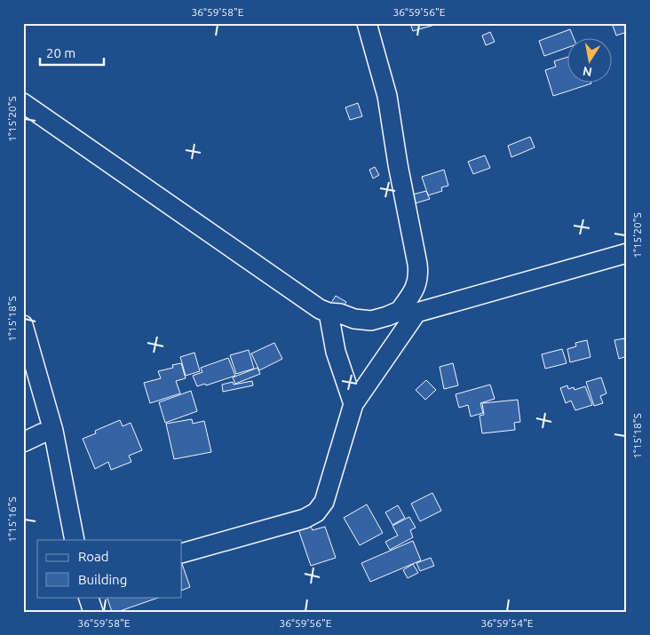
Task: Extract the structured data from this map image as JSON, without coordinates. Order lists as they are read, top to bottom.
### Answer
{
  "legend": ["Road", "Building"],
  "scale_bar": "20 m",
  "north": "bottom",
  "coordinates": [
    "36°59'58\"E",
    "36°59'56\"E",
    "1°15'20\"S",
    "1°15'18\"S",
    "1°15'16\"S",
    "36°59'54\"E"
  ]
}
